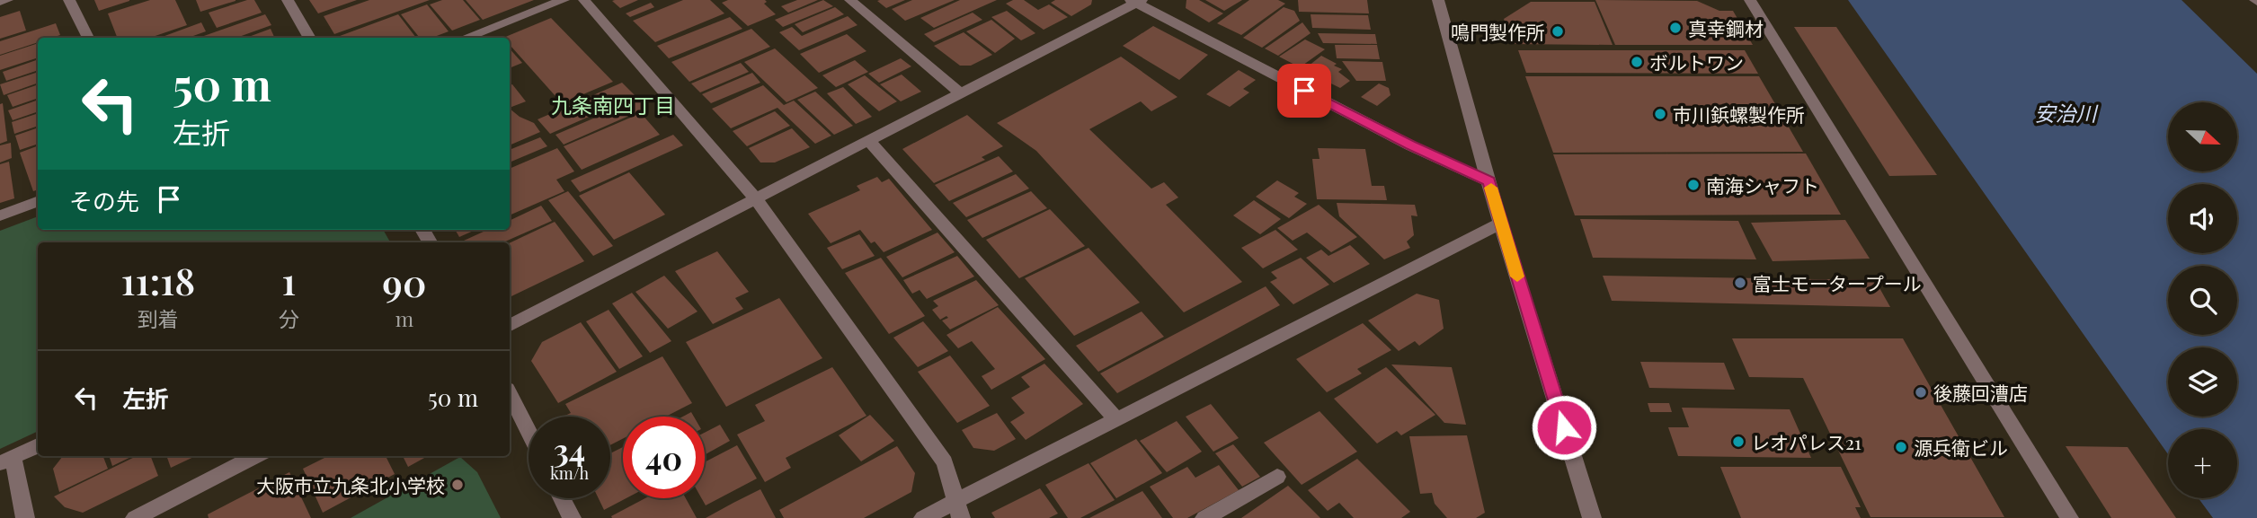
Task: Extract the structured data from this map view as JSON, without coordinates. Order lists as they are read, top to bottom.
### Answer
{
  "districts": ["九条南四丁目"],
  "water": ["安治川"],
  "places": [
    "真幸鋼材",
    "鳴門製作所",
    "ボルトワン",
    "市川鋲螺製作所",
    "南海シャフト",
    "富士モータープール",
    "後藤回漕店",
    "レオパレス21",
    "源兵衛ビル",
    "大阪市立九条北小学校"
  ],
  "north": "right",
  "page": {
    "turn": ["50 m", "左折"],
    "map_buttons": "+",
    "then": "その先",
    "eta": [
      "11:18",
      "到着",
      "1",
      "分",
      "90",
      "m"
    ],
    "list": [
      {
        "name": "左折",
        "value": "50 m"
      }
    ],
    "speed": "34 km/h",
    "limit": "40"
  }
}
